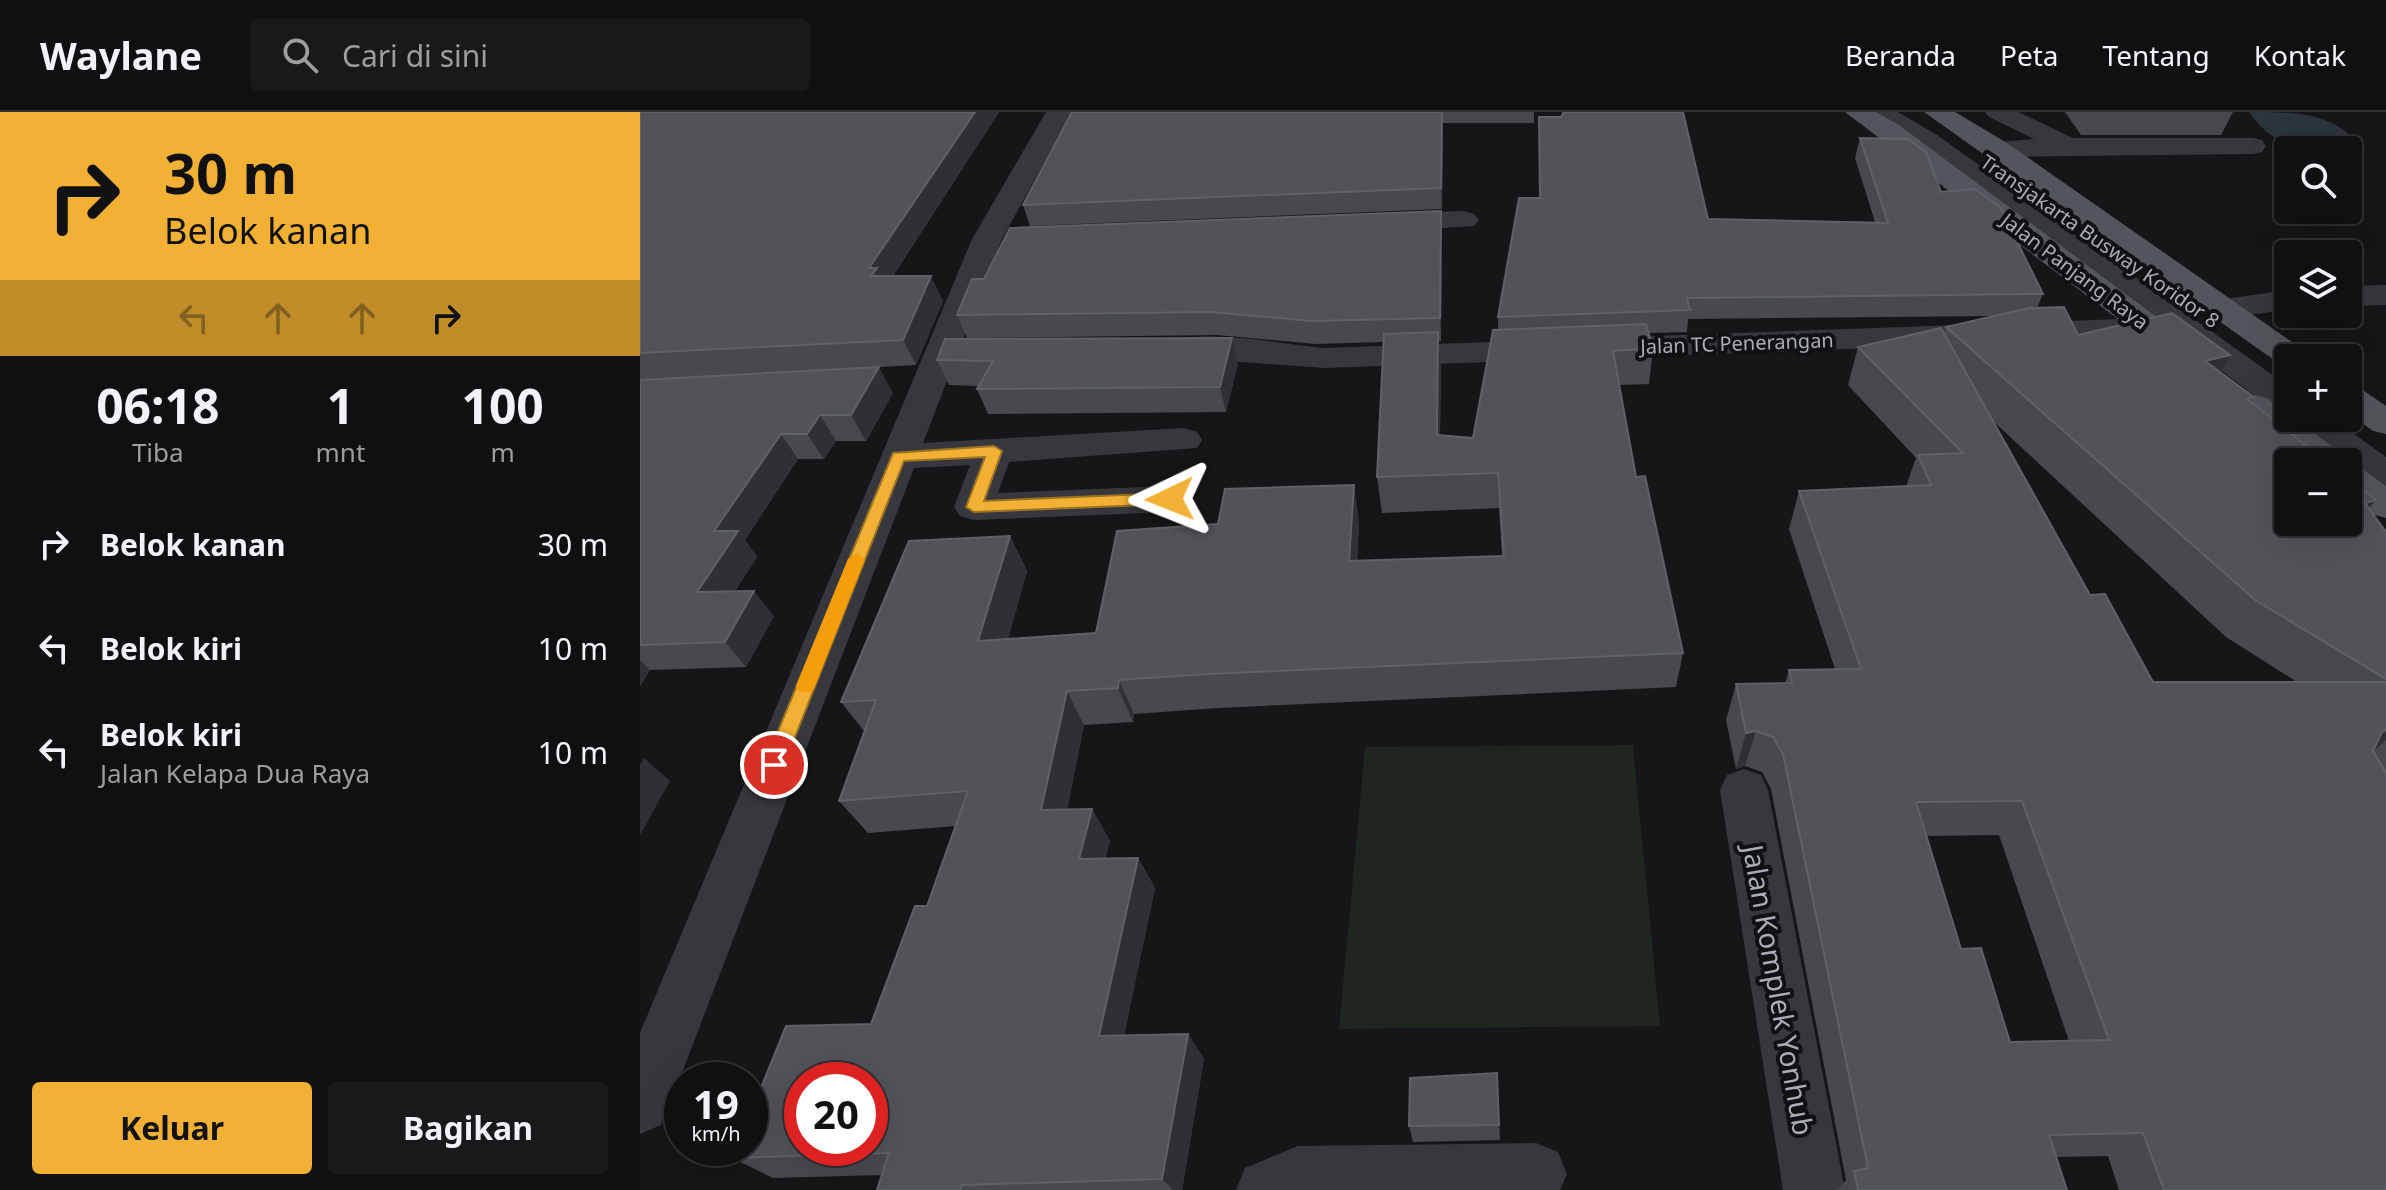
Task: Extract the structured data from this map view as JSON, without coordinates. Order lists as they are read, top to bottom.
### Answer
{
  "streets": {
    "main road": ["Jalan Panjang Raya"],
    "street": ["Transjakarta Busway Koridor 8", "Jalan TC Penerangan", "Jalan Komplek Yonhub"]
  },
  "crossings": [
    ["Jalan Panjang Raya", "Jalan TC Penerangan"]
  ],
  "page": {
    "header": "Waylane",
    "search": "Cari di sini",
    "nav": [
      "Beranda",
      "Peta",
      "Tentang",
      "Kontak"
    ],
    "turn": ["30 m", "Belok kanan"],
    "map_buttons": ["+", "−"],
    "eta": [
      "06:18",
      "Tiba",
      "1",
      "mnt",
      "100",
      "m"
    ],
    "list": [
      {
        "name": "Belok kanan",
        "value": "30 m"
      },
      {
        "name": "Belok kiri",
        "value": "10 m"
      },
      {
        "name": "Belok kiri",
        "note": "Jalan Kelapa Dua Raya",
        "value": "10 m"
      }
    ],
    "speed": "19 km/h",
    "limit": "20",
    "buttons": ["Keluar", "Bagikan"]
  }
}
